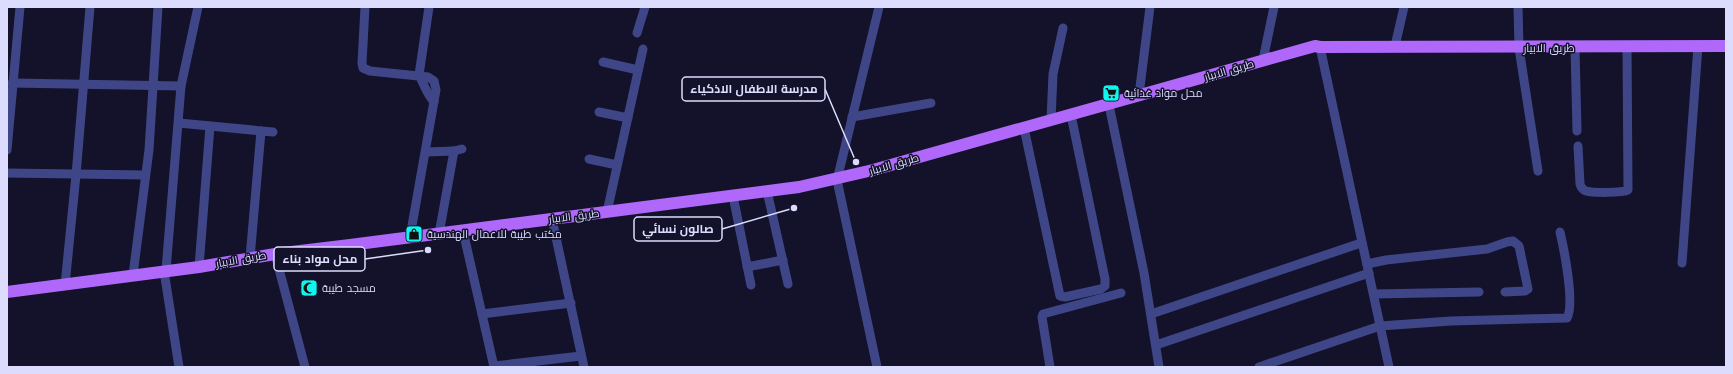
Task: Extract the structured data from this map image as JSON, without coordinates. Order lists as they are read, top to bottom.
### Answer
{
  "streets": {
    "main road": ["طريق الابيار"]
  },
  "places": {
    "supermarket": ["محل مواد غذائية"],
    "other": ["مدرسة الاطفال الاذكياء", "صالون نسائي", "محل مواد بناء"],
    "shop": ["مكتب طيبة للاعمال الهندسية"],
    "mosque": ["مسجد طيبة"]
  }
}
